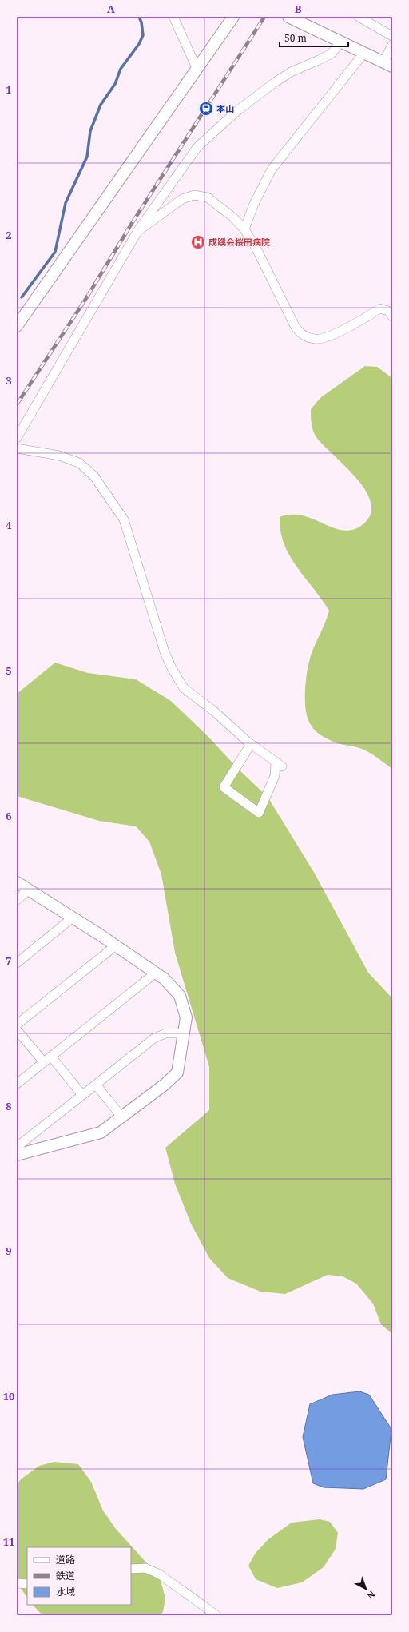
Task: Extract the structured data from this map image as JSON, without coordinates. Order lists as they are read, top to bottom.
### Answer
{
  "places": {
    "station": ["本山"],
    "hospital": ["成蹊会桜田病院"]
  },
  "legend": ["道路", "鉄道", "水域"],
  "scale_bar": "50 m",
  "north": "bottom right",
  "grid": {
    "columns": ["A", "B"],
    "rows": [
      "1",
      "2",
      "3",
      "4",
      "5",
      "6",
      "7",
      "8",
      "9",
      "10",
      "11"
    ]
  }
}
